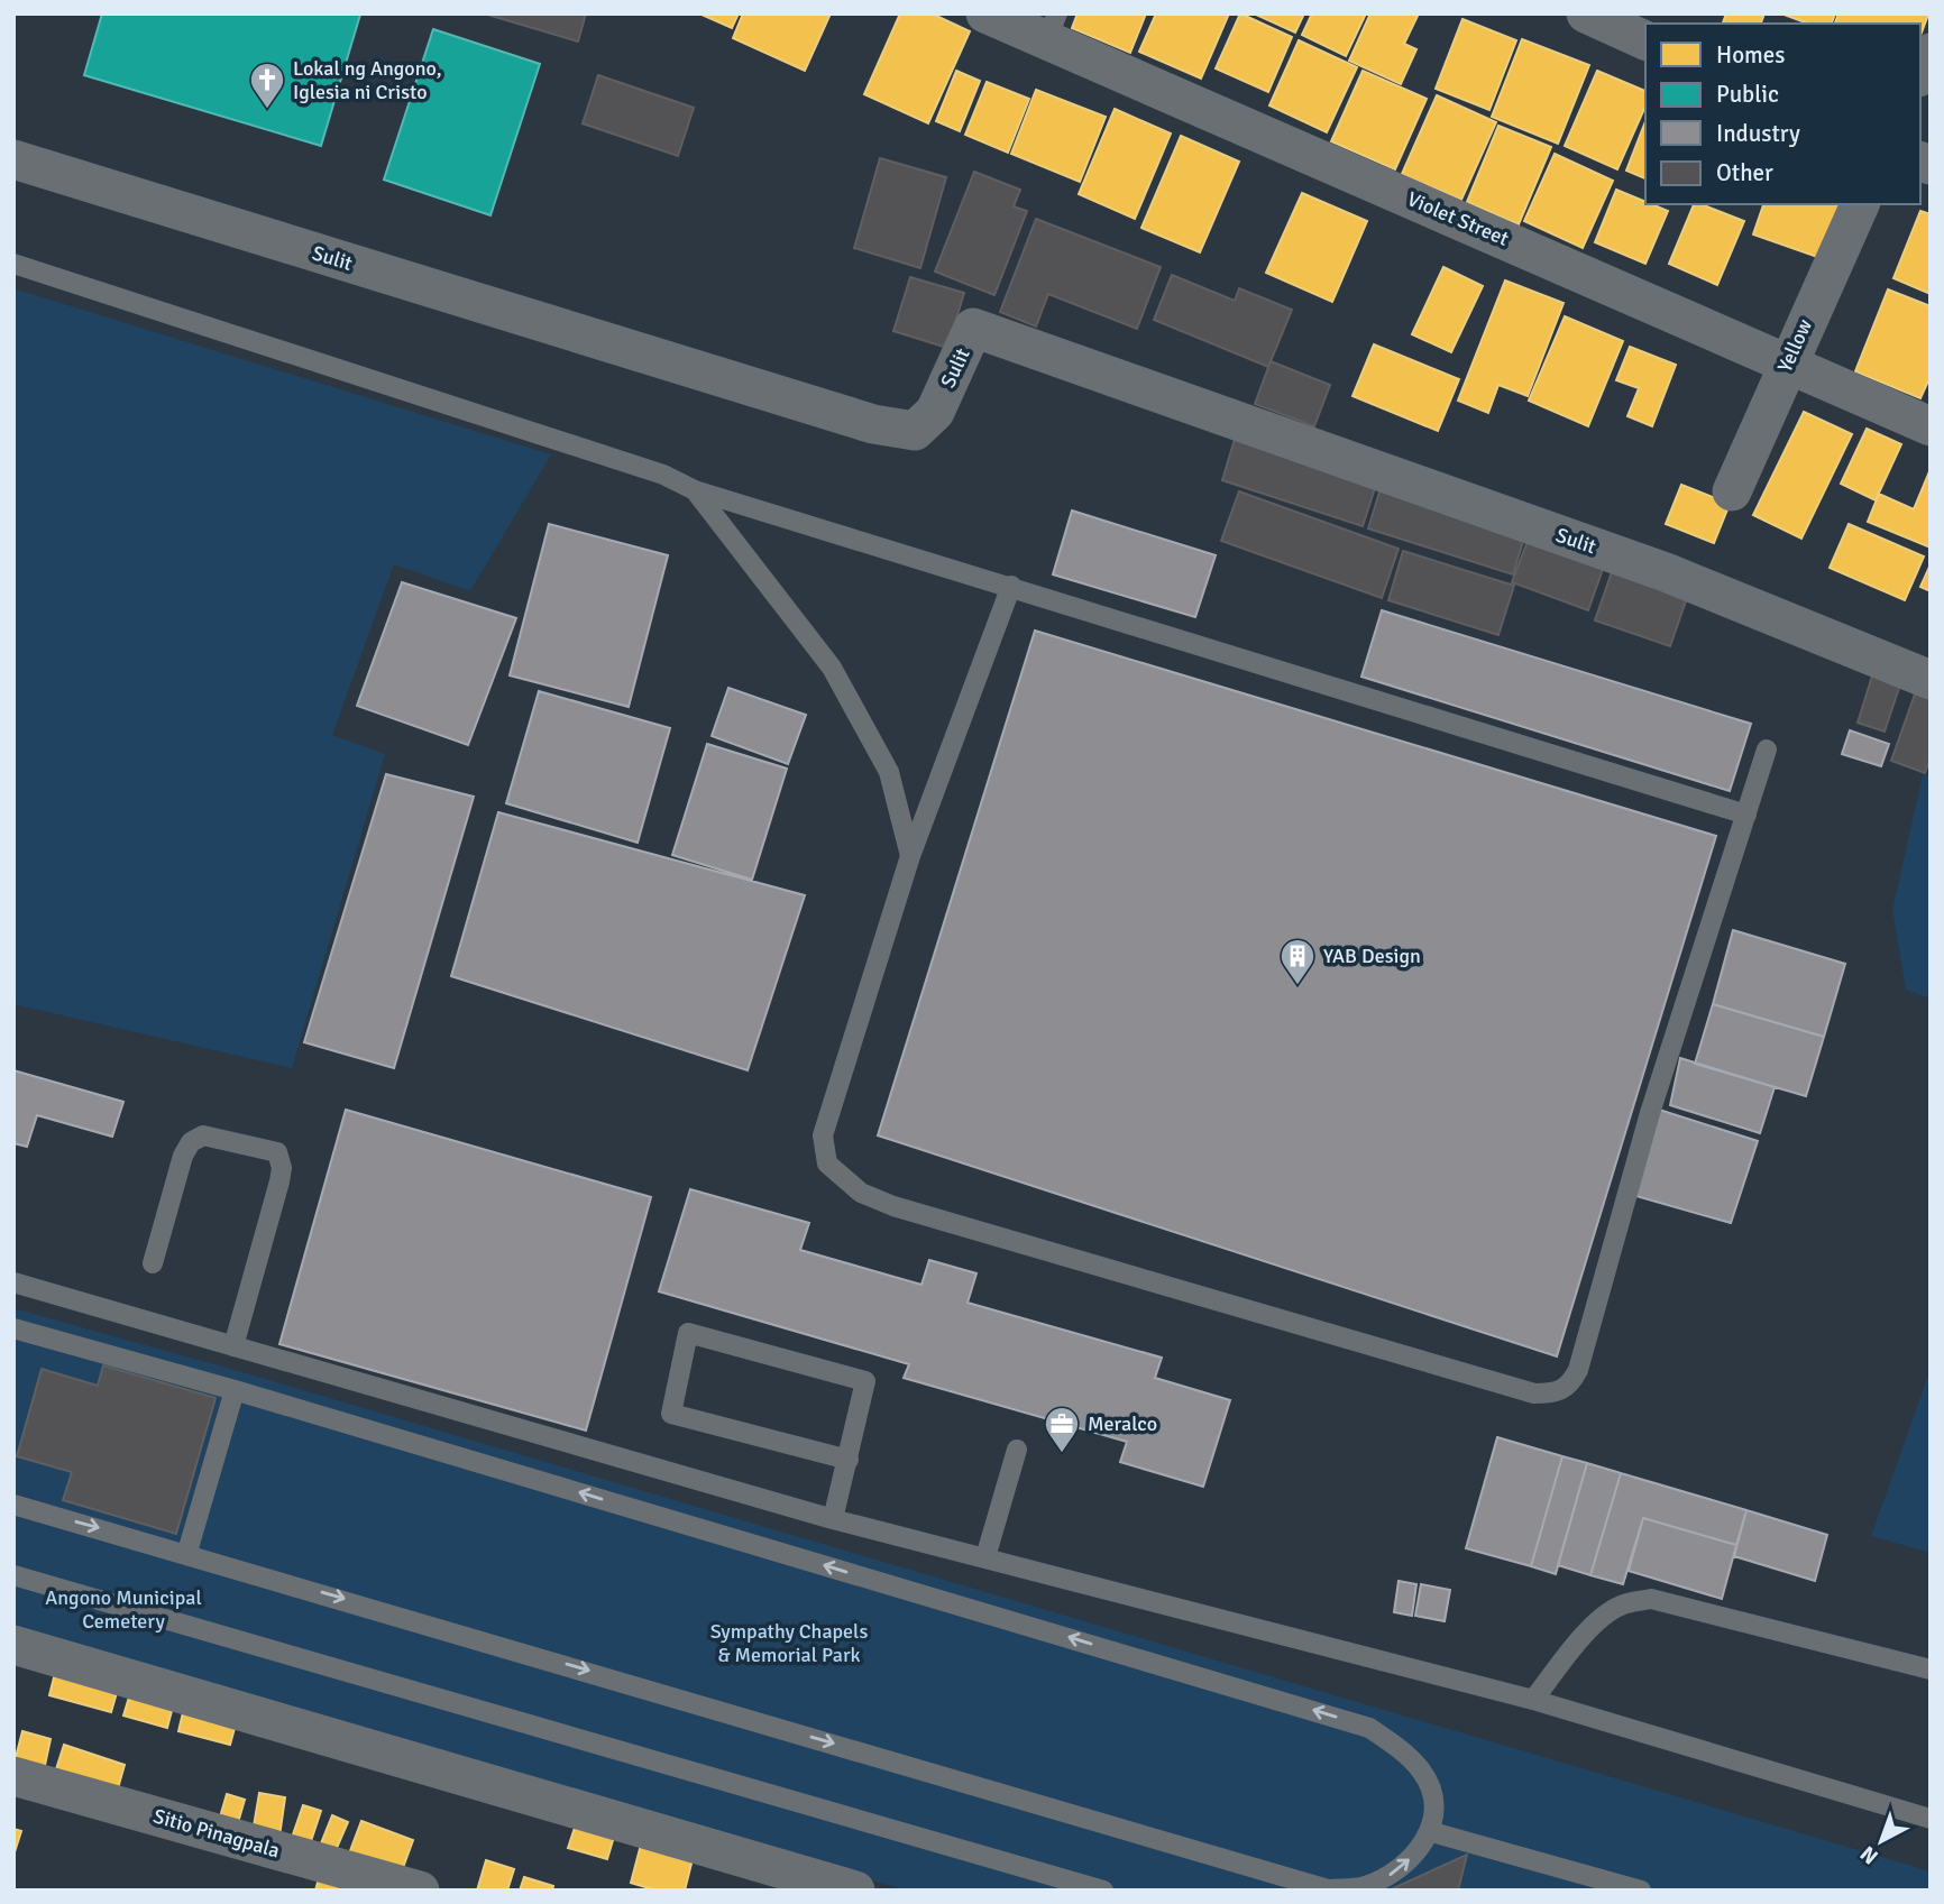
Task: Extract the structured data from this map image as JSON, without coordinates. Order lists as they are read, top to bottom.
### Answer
{
  "streets": {
    "street": [
      "Violet Street",
      "Sulit",
      "Yellow",
      "Sitio Pinagpala"
    ]
  },
  "crossings": [
    ["Violet Street", "Yellow"]
  ],
  "parks": ["Angono Municipal Cemetery", "Sympathy Chapels & Memorial Park"],
  "places": {
    "church": ["Lokal ng Angono, Iglesia ni Cristo"],
    "building": ["YAB Design"],
    "office": ["Meralco"]
  },
  "legend": [
    "Homes",
    "Public",
    "Industry",
    "Other"
  ],
  "north": "bottom left"
}
